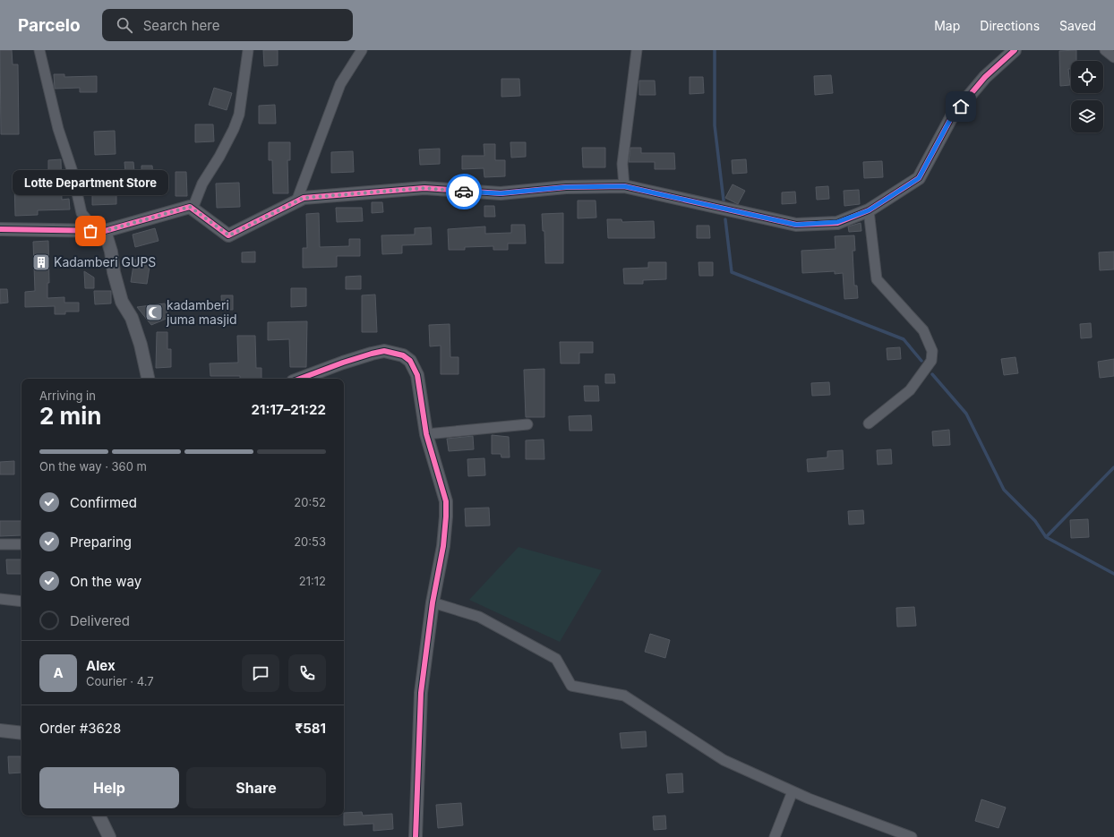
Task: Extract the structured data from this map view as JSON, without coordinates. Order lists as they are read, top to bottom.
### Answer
{
  "places": {
    "other": ["Lotte Department Store"],
    "building": ["Kadamberi GUPS"],
    "mosque": ["kadamberi juma masjid"]
  },
  "page": {
    "header": "Parcelo",
    "search": "Search here",
    "nav": ["Map", "Directions", "Saved"],
    "bubble": "Lotte Department Store",
    "heading": ["2 min", "Arriving in", "21:17–21:22"],
    "panel": [
      "Alex",
      "Courier · 4.7",
      "Order #3628",
      "₹581"
    ],
    "bar": "On the way · 360 m",
    "list": [
      ["Confirmed", "20:52"],
      ["Preparing", "20:53"],
      ["On the way", "21:12"],
      "Delivered"
    ],
    "round": "A",
    "buttons": ["Help", "Share"]
  }
}
